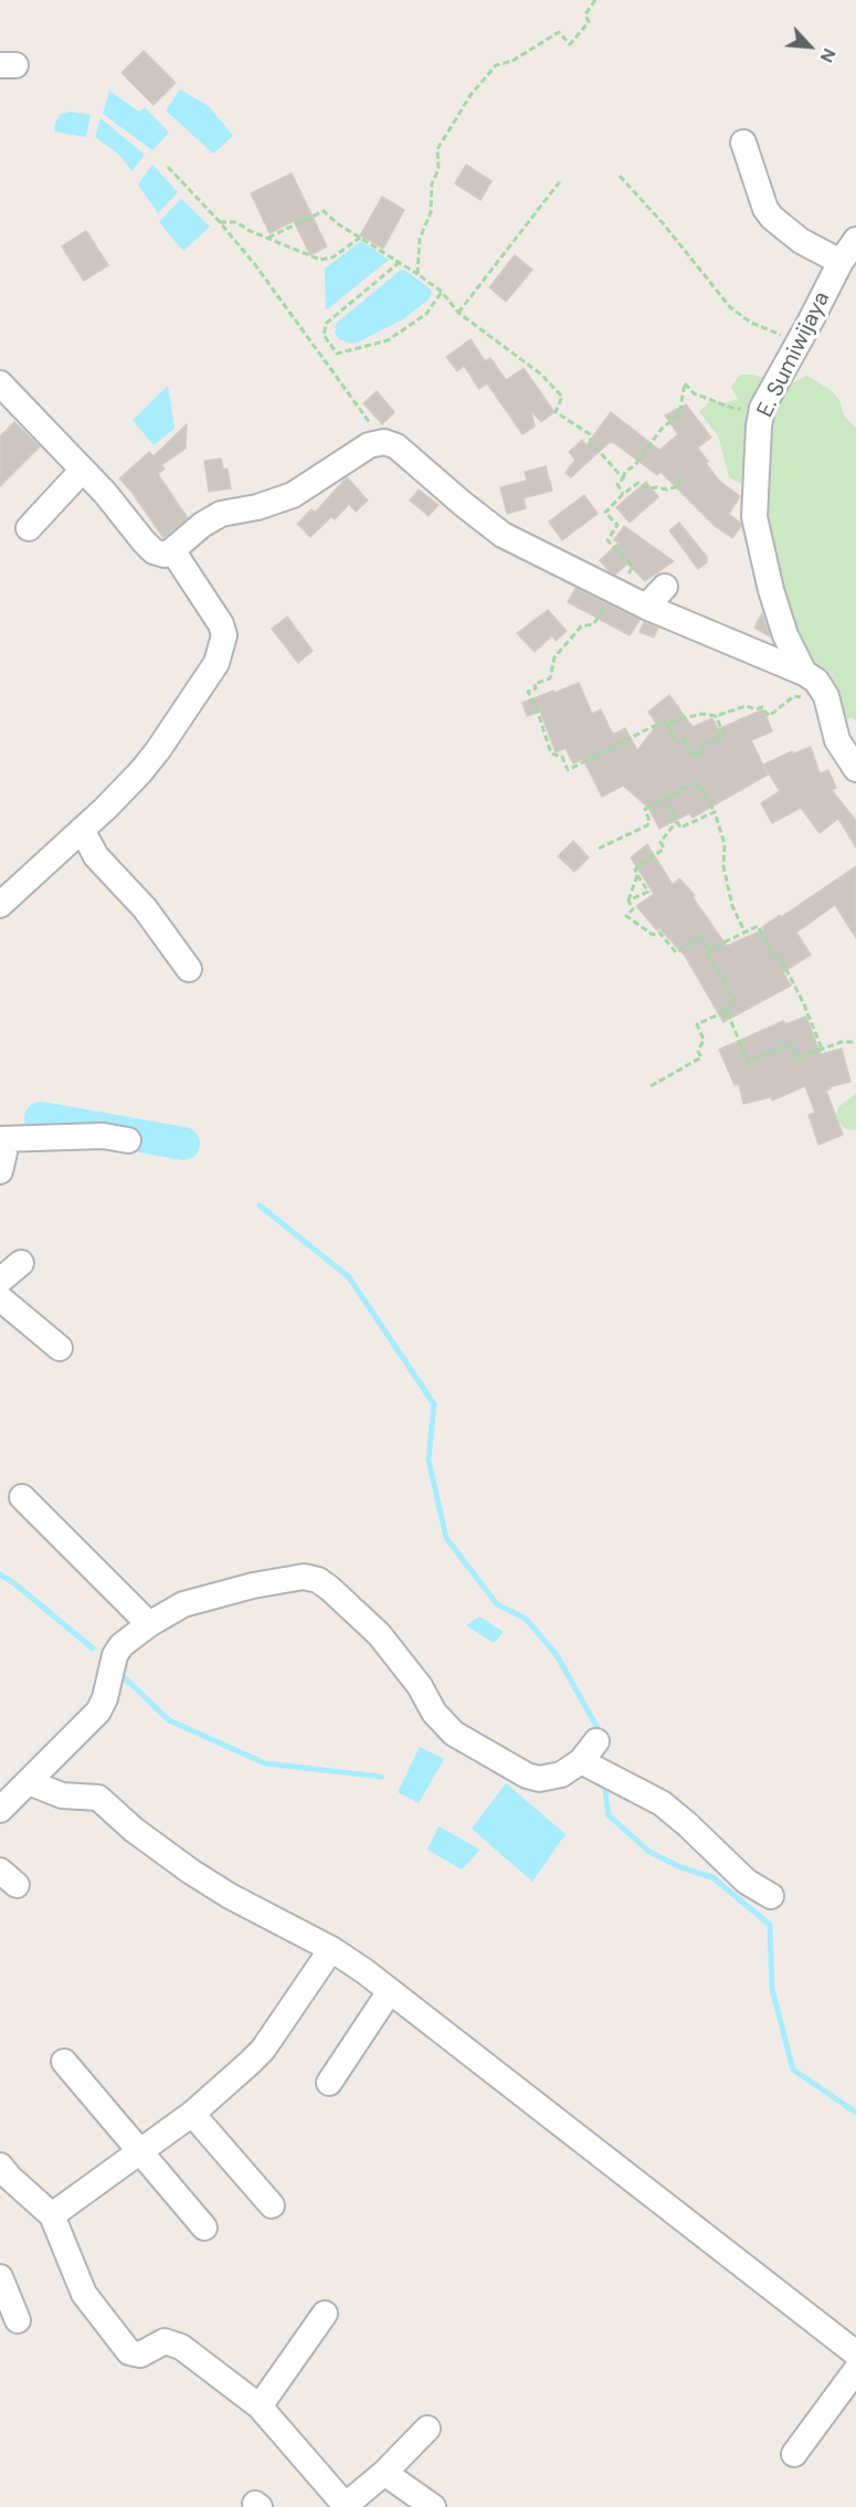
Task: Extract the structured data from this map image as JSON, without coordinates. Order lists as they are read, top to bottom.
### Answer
{
  "streets": {
    "street": ["E. Sumiwijaya"]
  },
  "north": "bottom right"
}
